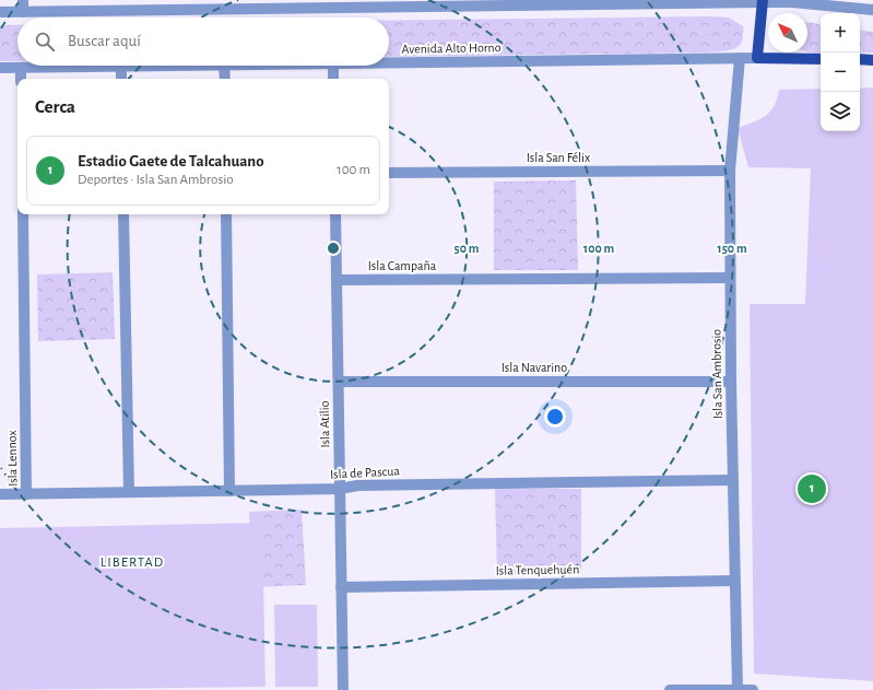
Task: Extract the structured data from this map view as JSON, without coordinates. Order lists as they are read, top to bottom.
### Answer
{
  "streets": {
    "main road": ["Avenida Alto Horno"],
    "street": [
      "Isla San Félix",
      "Isla Campaña",
      "Isla Navarino",
      "Isla San Ambrosio",
      "Isla Atilio",
      "Isla Lennox",
      "Isla de Pascua",
      "Isla Tenquehuén"
    ]
  },
  "crossings": [
    ["Avenida Alto Horno", "Isla San Ambrosio"],
    ["Isla San Félix", "Isla San Ambrosio"],
    ["Isla Campaña", "Isla San Ambrosio"],
    ["Isla Campaña", "Isla Atilio"],
    ["Isla Navarino", "Isla San Ambrosio"],
    ["Isla Navarino", "Isla Atilio"],
    ["Isla San Ambrosio", "Isla de Pascua"],
    ["Isla San Ambrosio", "Isla Tenquehuén"],
    ["Isla Atilio", "Isla de Pascua"],
    ["Isla Atilio", "Isla Tenquehuén"],
    ["Isla Lennox", "Isla de Pascua"]
  ],
  "districts": ["LIBERTAD"],
  "north": "top left",
  "page": {
    "map_buttons": ["+", "−"],
    "search": "Buscar aquí",
    "heading": "Cerca",
    "list": [
      {
        "mark": "1",
        "name": "Estadio Gaete de Talcahuano",
        "note": "Deportes · Isla San Ambrosio",
        "value": "100 m"
      }
    ],
    "pins": "1"
  },
  "rings": ["50 m", "100 m", "150 m"]
}
